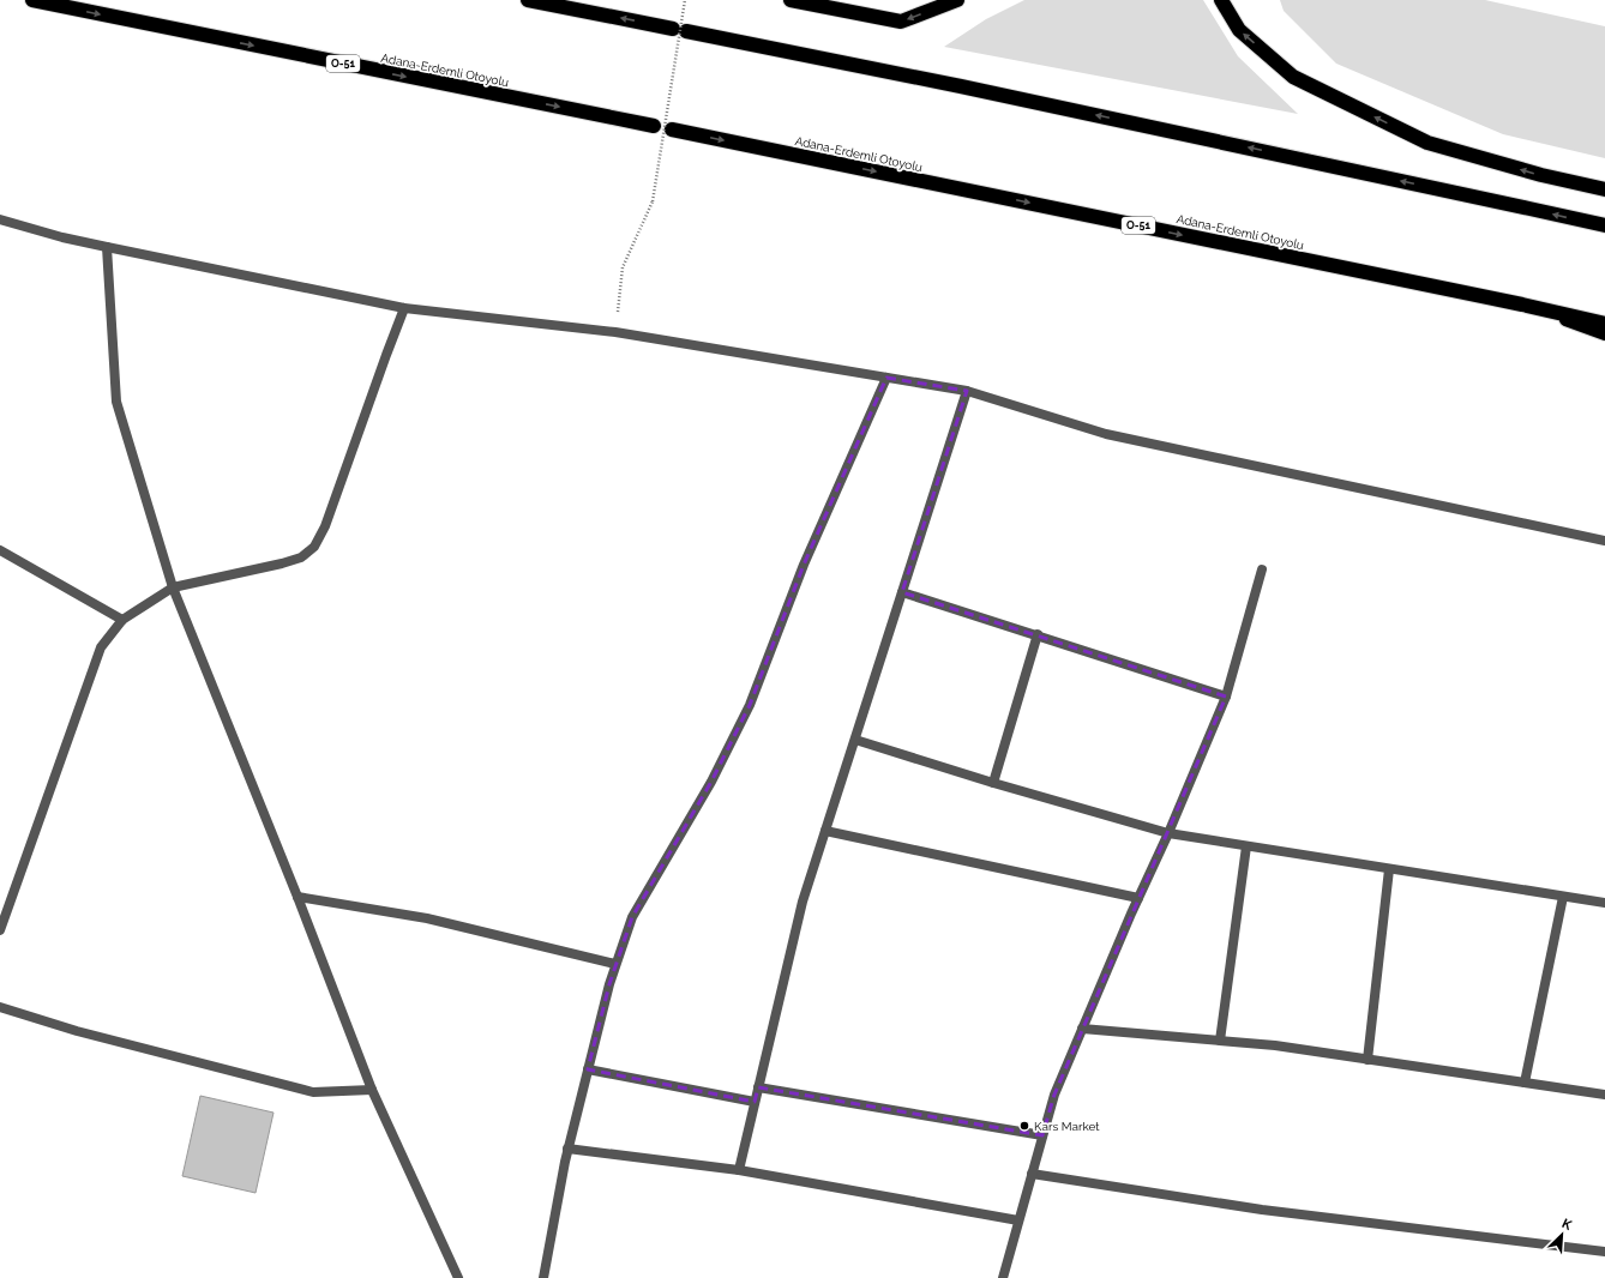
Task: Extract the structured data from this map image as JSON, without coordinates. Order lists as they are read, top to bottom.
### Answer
{
  "streets": {
    "highway": ["O-51", "Adana-Erdemli Otoyolu"]
  },
  "places": ["Kars Market"],
  "north": "top right"
}
